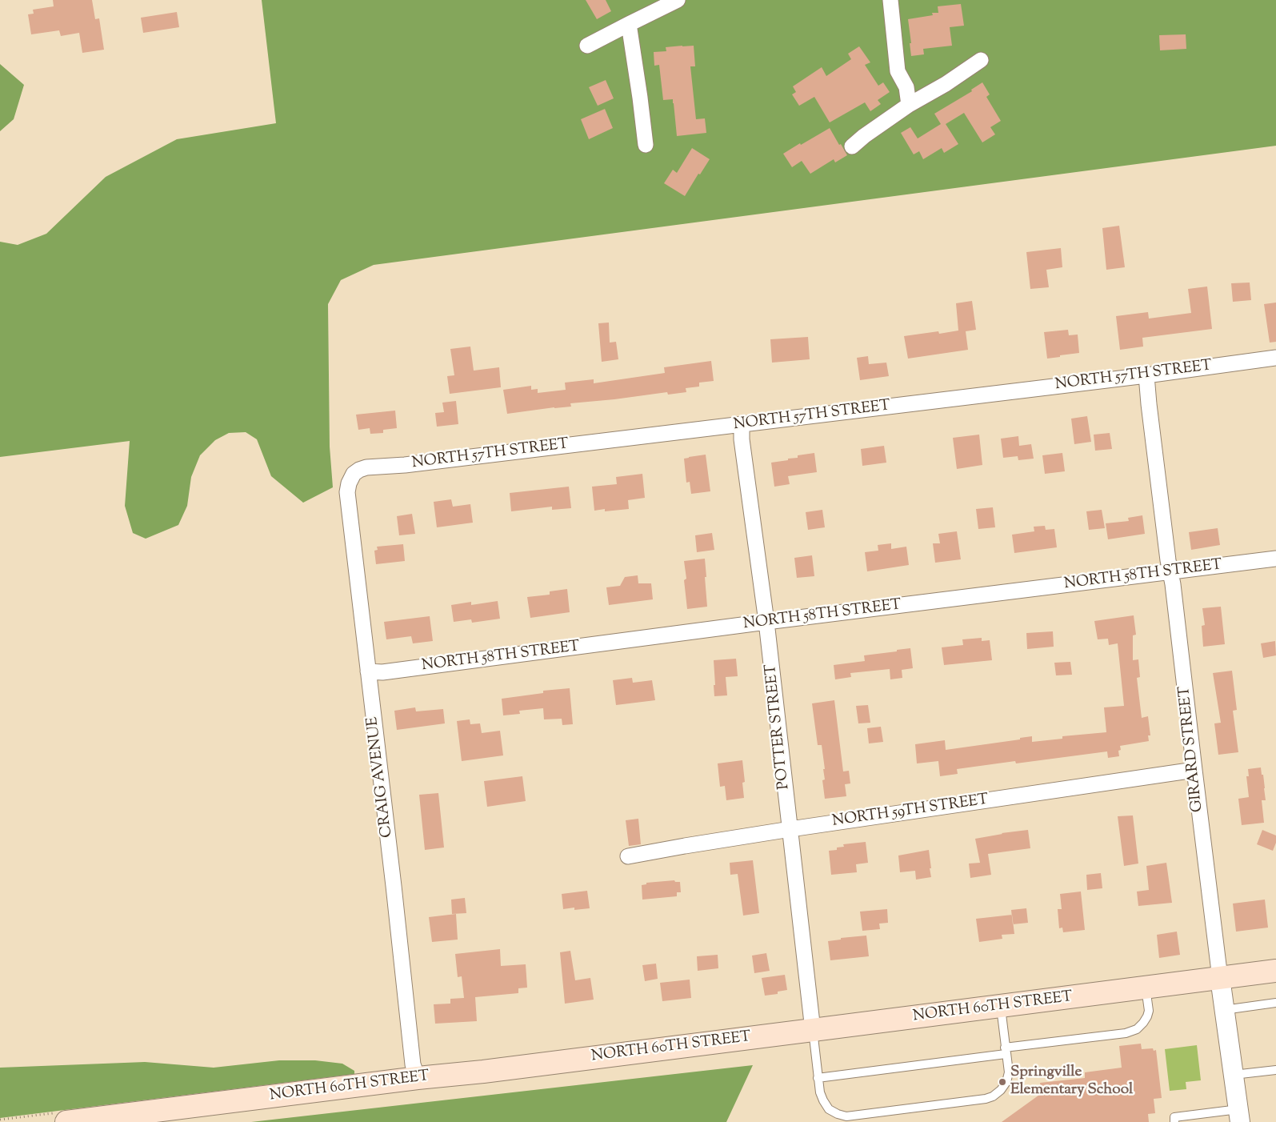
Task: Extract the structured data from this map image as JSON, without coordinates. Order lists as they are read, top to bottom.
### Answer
{
  "streets": {
    "main road": ["NORTH 60TH STREET"],
    "street": [
      "NORTH 57TH STREET",
      "NORTH 58TH STREET",
      "POTTER STREET",
      "GIRARD STREET",
      "CRAIG AVENUE",
      "NORTH 59TH STREET"
    ]
  },
  "crossings": [
    ["NORTH 57TH STREET", "POTTER STREET"],
    ["NORTH 57TH STREET", "GIRARD STREET"],
    ["NORTH 57TH STREET", "CRAIG AVENUE"],
    ["NORTH 58TH STREET", "POTTER STREET"],
    ["NORTH 58TH STREET", "GIRARD STREET"],
    ["NORTH 58TH STREET", "CRAIG AVENUE"],
    ["POTTER STREET", "NORTH 59TH STREET"],
    ["POTTER STREET", "NORTH 60TH STREET"],
    ["GIRARD STREET", "NORTH 59TH STREET"],
    ["GIRARD STREET", "NORTH 60TH STREET"],
    ["CRAIG AVENUE", "NORTH 60TH STREET"]
  ],
  "places": ["Springville Elementary School"]
}
